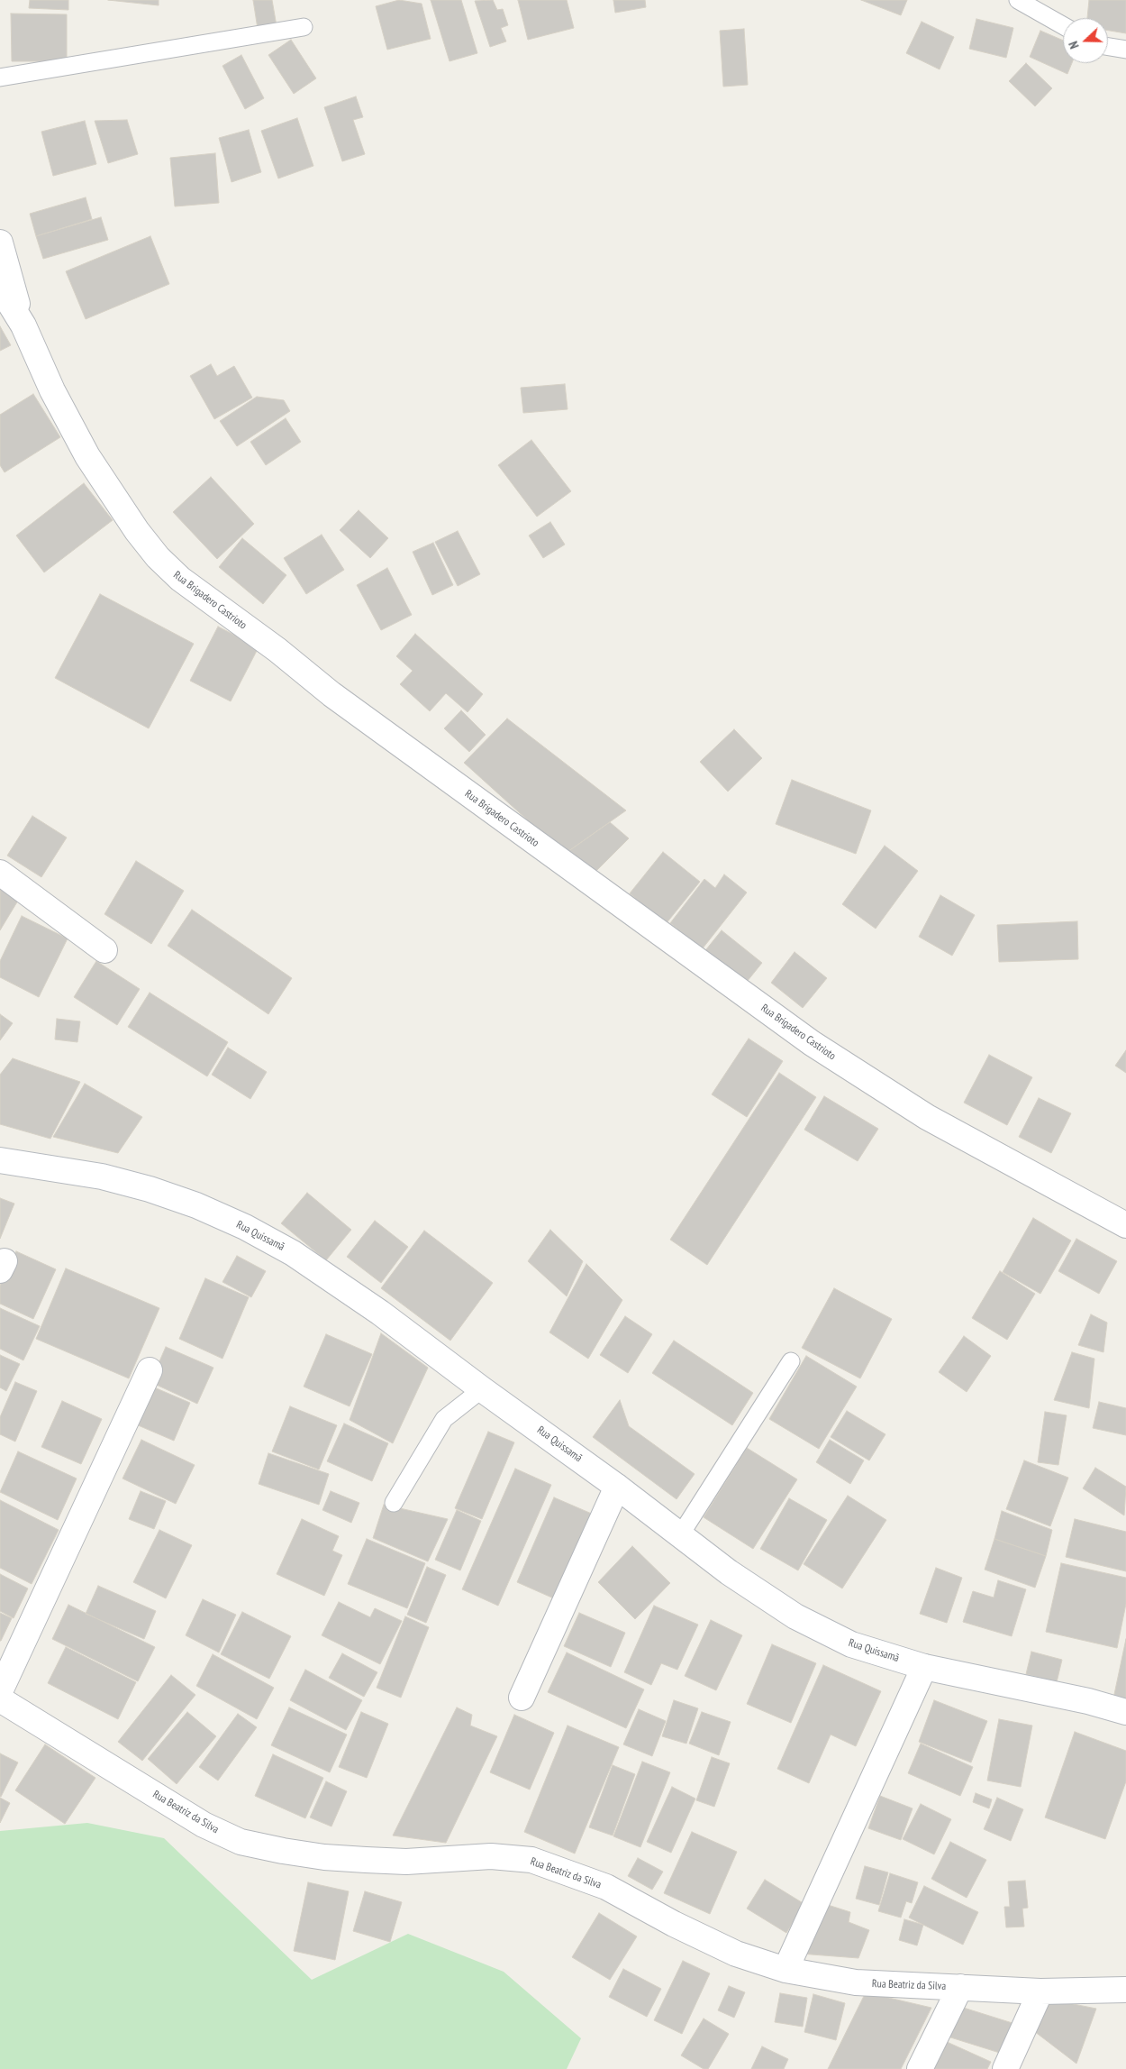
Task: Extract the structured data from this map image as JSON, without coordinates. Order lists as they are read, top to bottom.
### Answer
{
  "streets": {
    "street": ["Rua Brigadero Castrioto", "Rua Quissamã", "Rua Beatriz da Silva"]
  },
  "north": "left"
}
